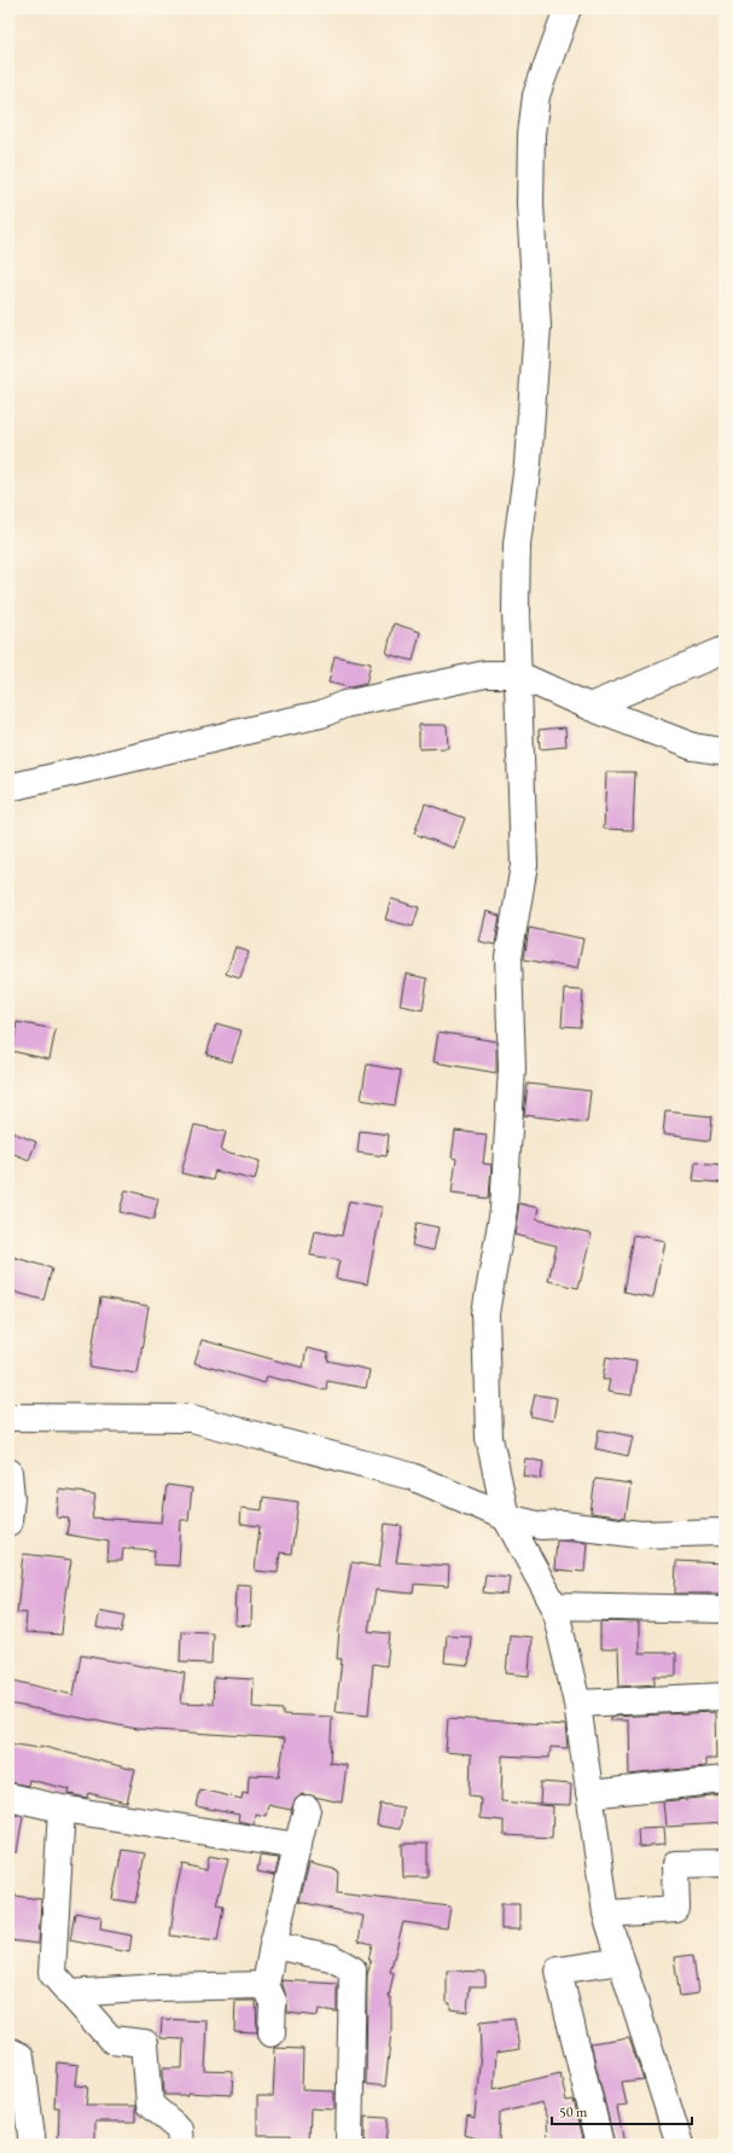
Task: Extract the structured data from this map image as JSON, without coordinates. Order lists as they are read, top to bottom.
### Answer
{
  "scale_bar": "50 m"
}
